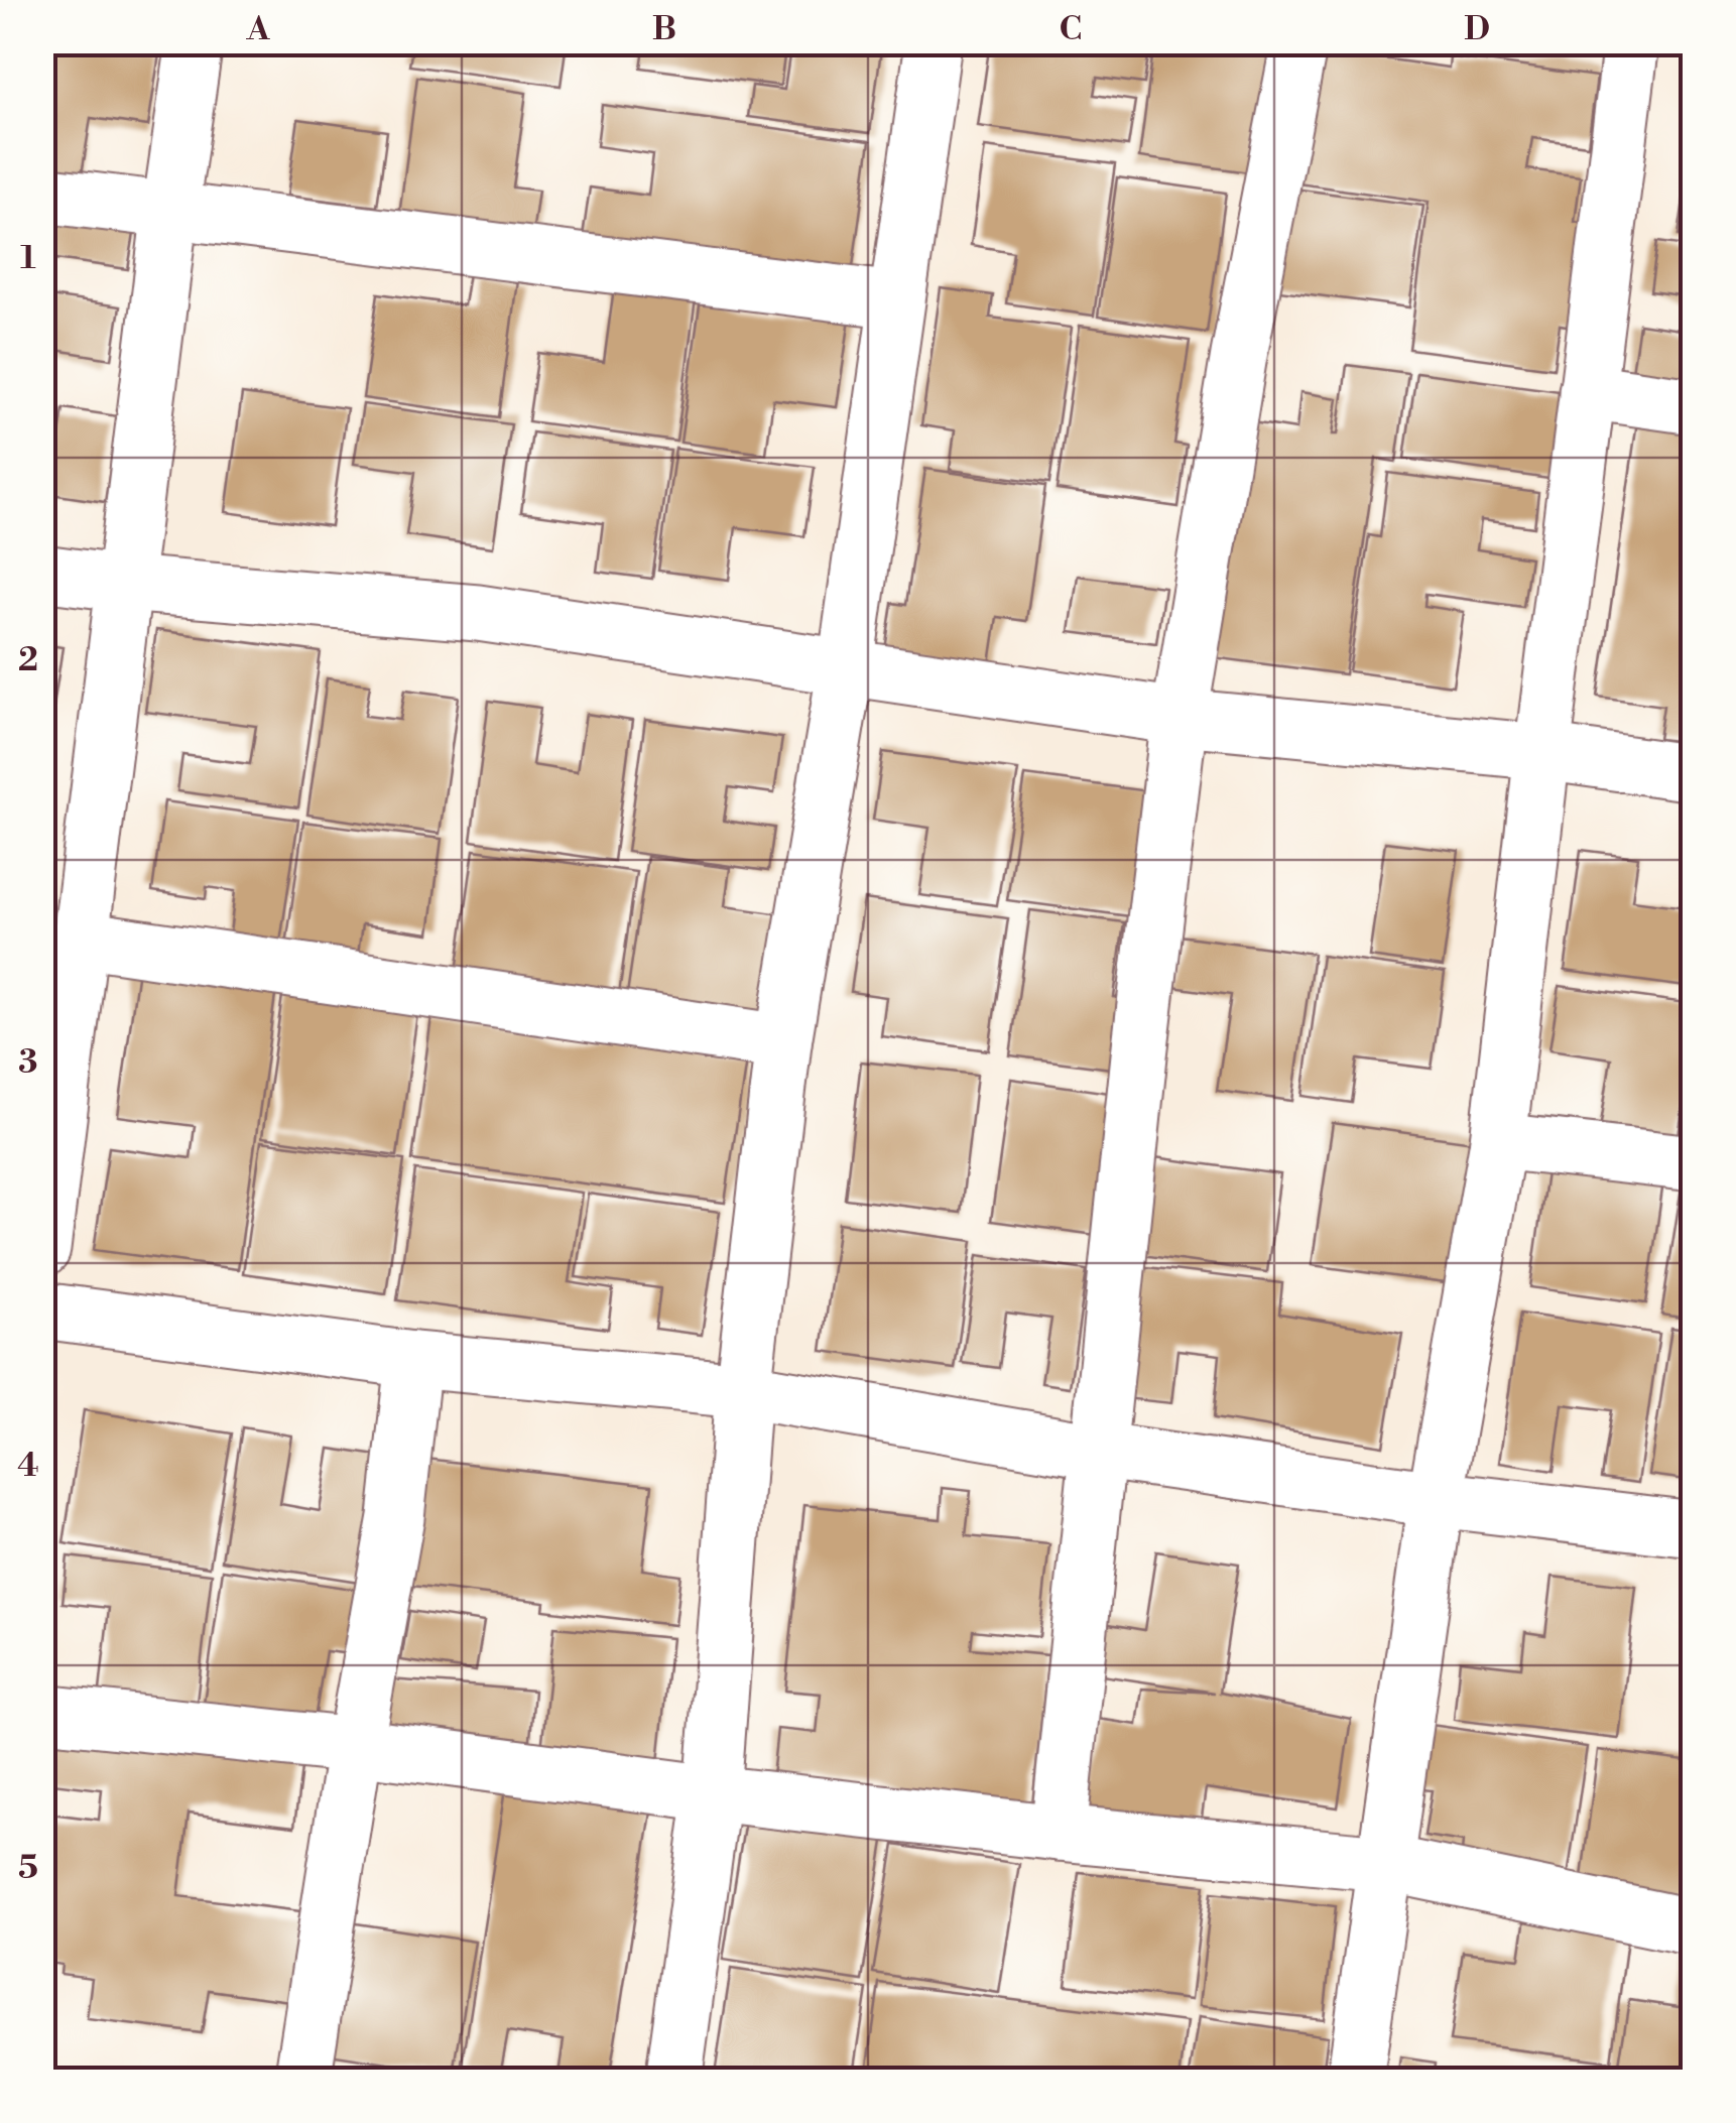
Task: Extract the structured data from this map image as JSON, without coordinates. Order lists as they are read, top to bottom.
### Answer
{
  "grid": {
    "columns": [
      "A",
      "B",
      "C",
      "D"
    ],
    "rows": [
      "1",
      "2",
      "3",
      "4",
      "5"
    ]
  }
}
